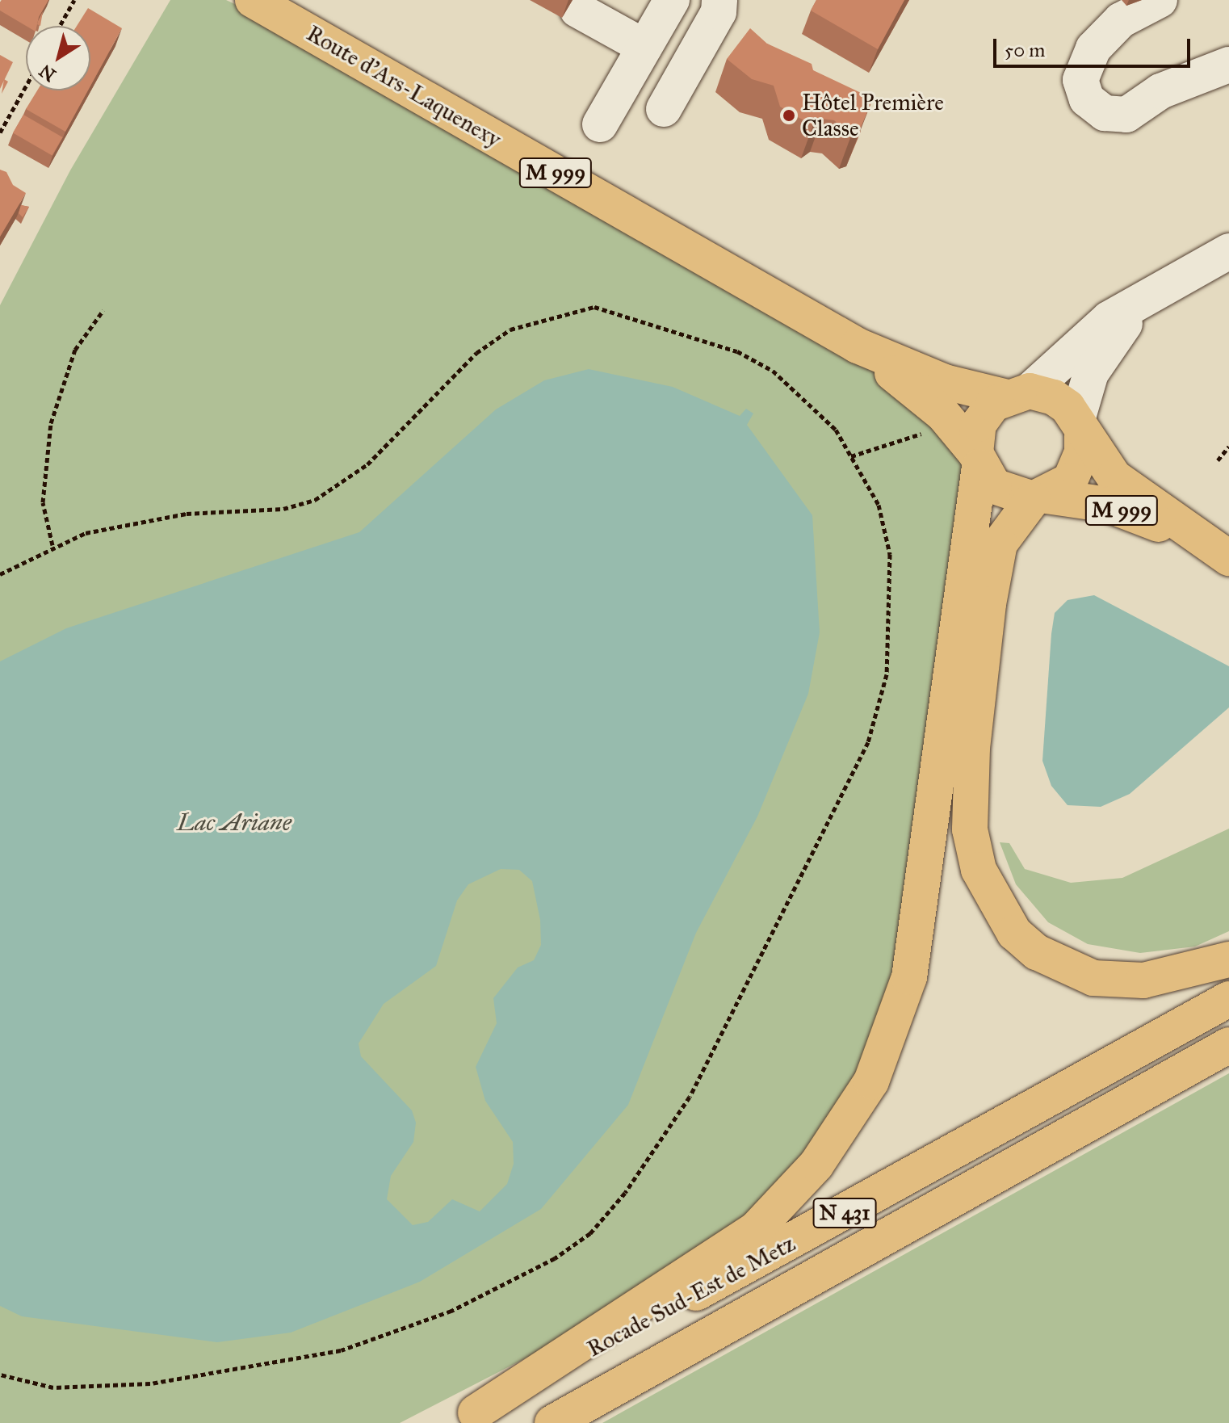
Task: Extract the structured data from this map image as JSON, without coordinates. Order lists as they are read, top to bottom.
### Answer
{
  "streets": {
    "main road": [
      "Route d'Ars-Laquenexy",
      "M 999",
      "N 431",
      "Rocade Sud-Est de Metz"
    ]
  },
  "crossings": [
    ["Route d'Ars-Laquenexy", "M 999"]
  ],
  "water": ["Lac Ariane"],
  "places": ["Hôtel Première Classe"],
  "scale_bar": "50 m",
  "north": "bottom left"
}
